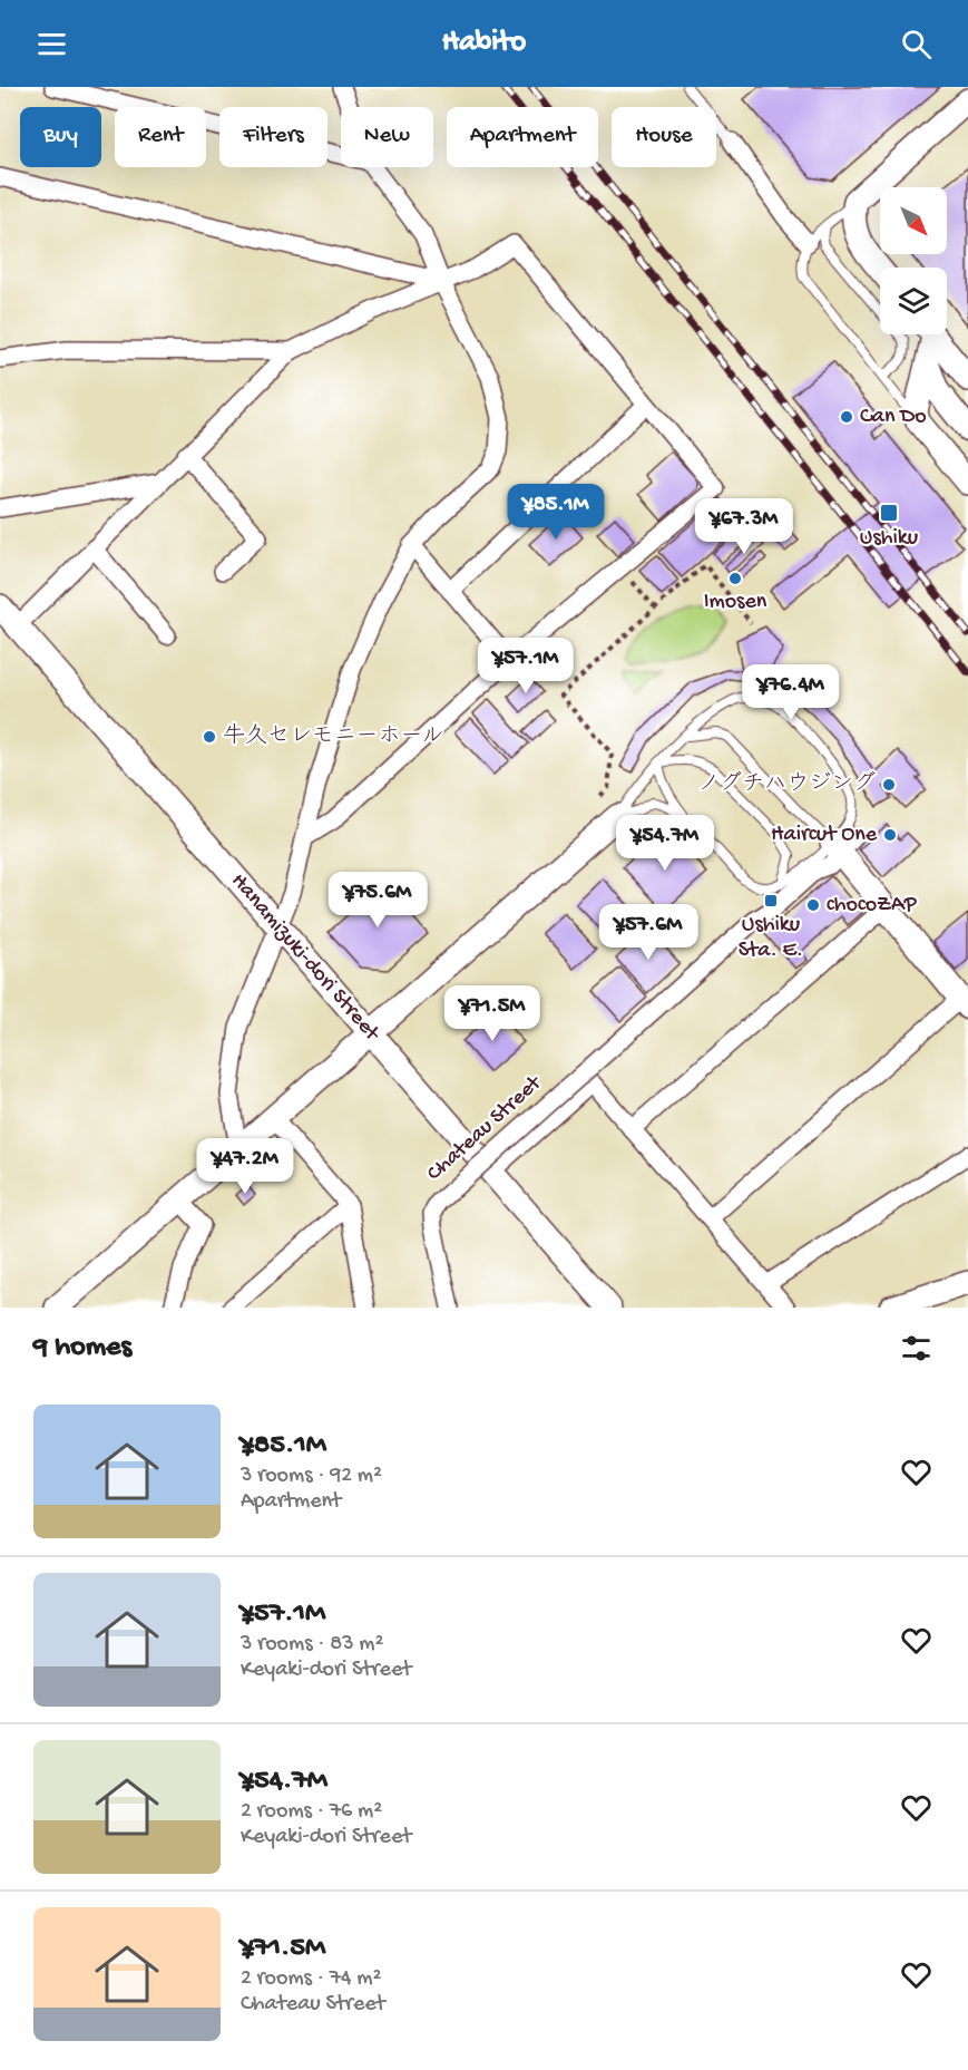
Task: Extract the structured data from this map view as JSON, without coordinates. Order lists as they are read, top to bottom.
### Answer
{
  "streets": {
    "street": ["Hanamizuki-dori Street", "Chateau Street"]
  },
  "places": {
    "other": [
      "Can Do",
      "Imosen",
      "牛久セレモニーホール",
      "ノグチハウジング",
      "Haircut One",
      "chocoZAP"
    ],
    "transit": ["Ushiku", "Ushiku Sta. E."]
  },
  "north": "bottom right",
  "page": {
    "header": "Habito",
    "chip": [
      "Buy",
      "Rent",
      "Filters",
      "New",
      "Apartment",
      "House"
    ],
    "price": [
      "¥85.1M",
      "¥67.3M",
      "¥57.1M",
      "¥76.4M",
      "¥54.7M",
      "¥75.6M",
      "¥57.6M",
      "¥71.5M",
      "¥47.2M"
    ],
    "heading": "9 homes",
    "list": [
      {
        "name": "¥85.1M",
        "note": "3 rooms · 92 m² · Apartment"
      },
      {
        "name": "¥57.1M",
        "note": "3 rooms · 83 m² · Keyaki-dori Street"
      },
      {
        "name": "¥54.7M",
        "note": "2 rooms · 76 m² · Keyaki-dori Street"
      },
      {
        "name": "¥71.5M",
        "note": "2 rooms · 74 m² · Chateau Street"
      }
    ]
  }
}
